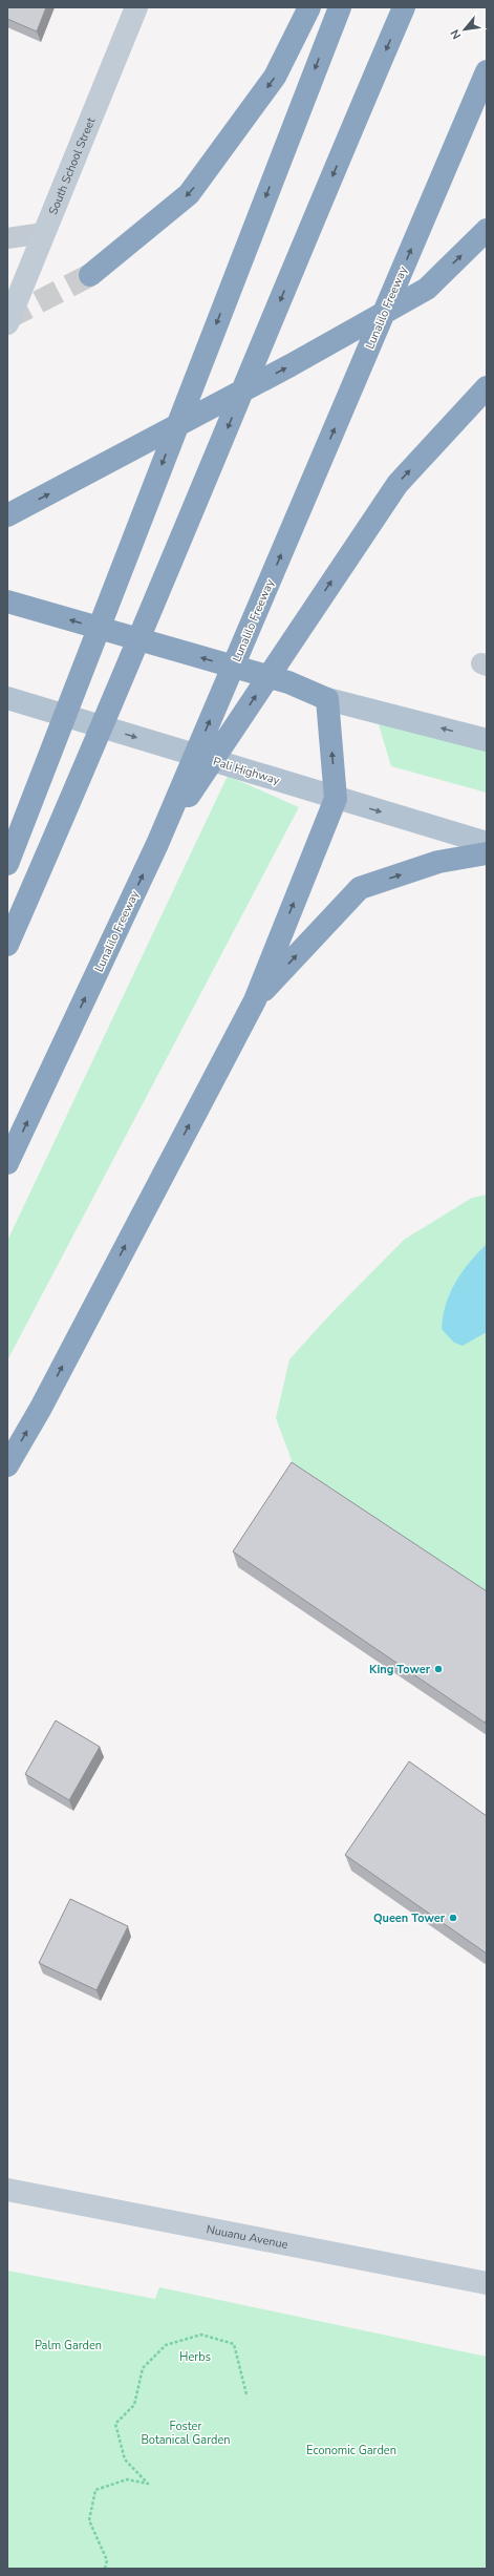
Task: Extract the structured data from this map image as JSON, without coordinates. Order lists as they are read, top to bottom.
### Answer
{
  "streets": {
    "highway": ["Lunalilo Freeway"],
    "main road": ["South School Street", "Pali Highway", "Nuuanu Avenue"]
  },
  "parks": [
    "Palm Garden",
    "Herbs",
    "Foster Botanical Garden",
    "Economic Garden"
  ],
  "places": ["King Tower", "Queen Tower"],
  "north": "bottom left"
}
